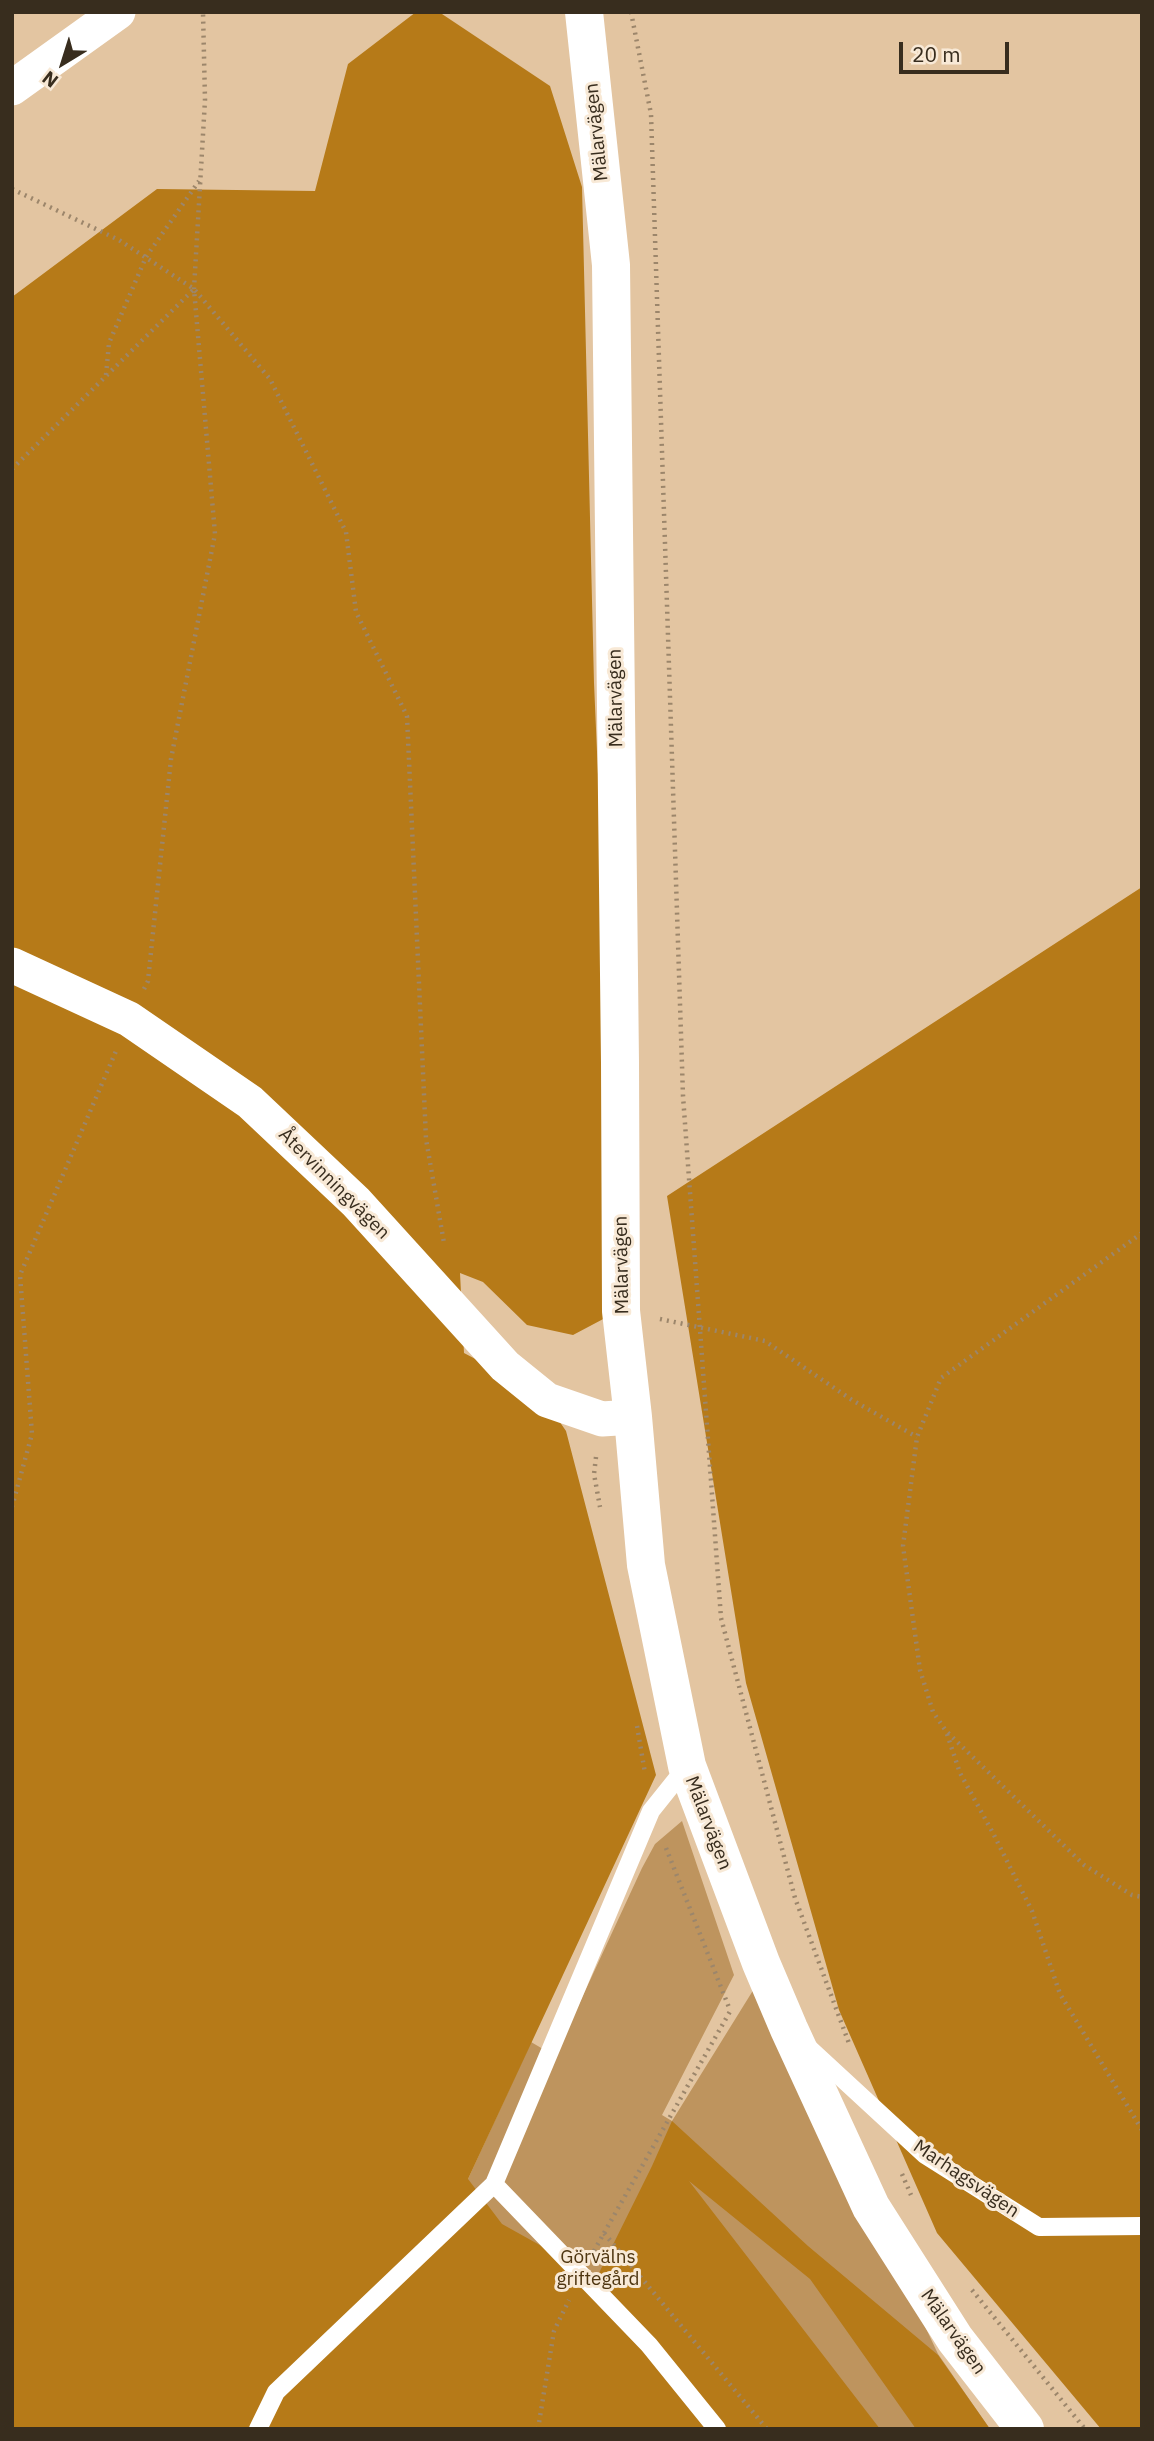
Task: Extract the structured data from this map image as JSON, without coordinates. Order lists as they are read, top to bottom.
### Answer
{
  "streets": {
    "street": ["Mälarvägen", "Återvinningvägen"],
    "lane": ["Marhagsvägen"]
  },
  "crossings": [
    ["Mälarvägen", "Återvinningvägen"],
    ["Mälarvägen", "Marhagsvägen"]
  ],
  "parks": ["Görvälns griftegård"],
  "scale_bar": "20 m",
  "north": "bottom left"
}
